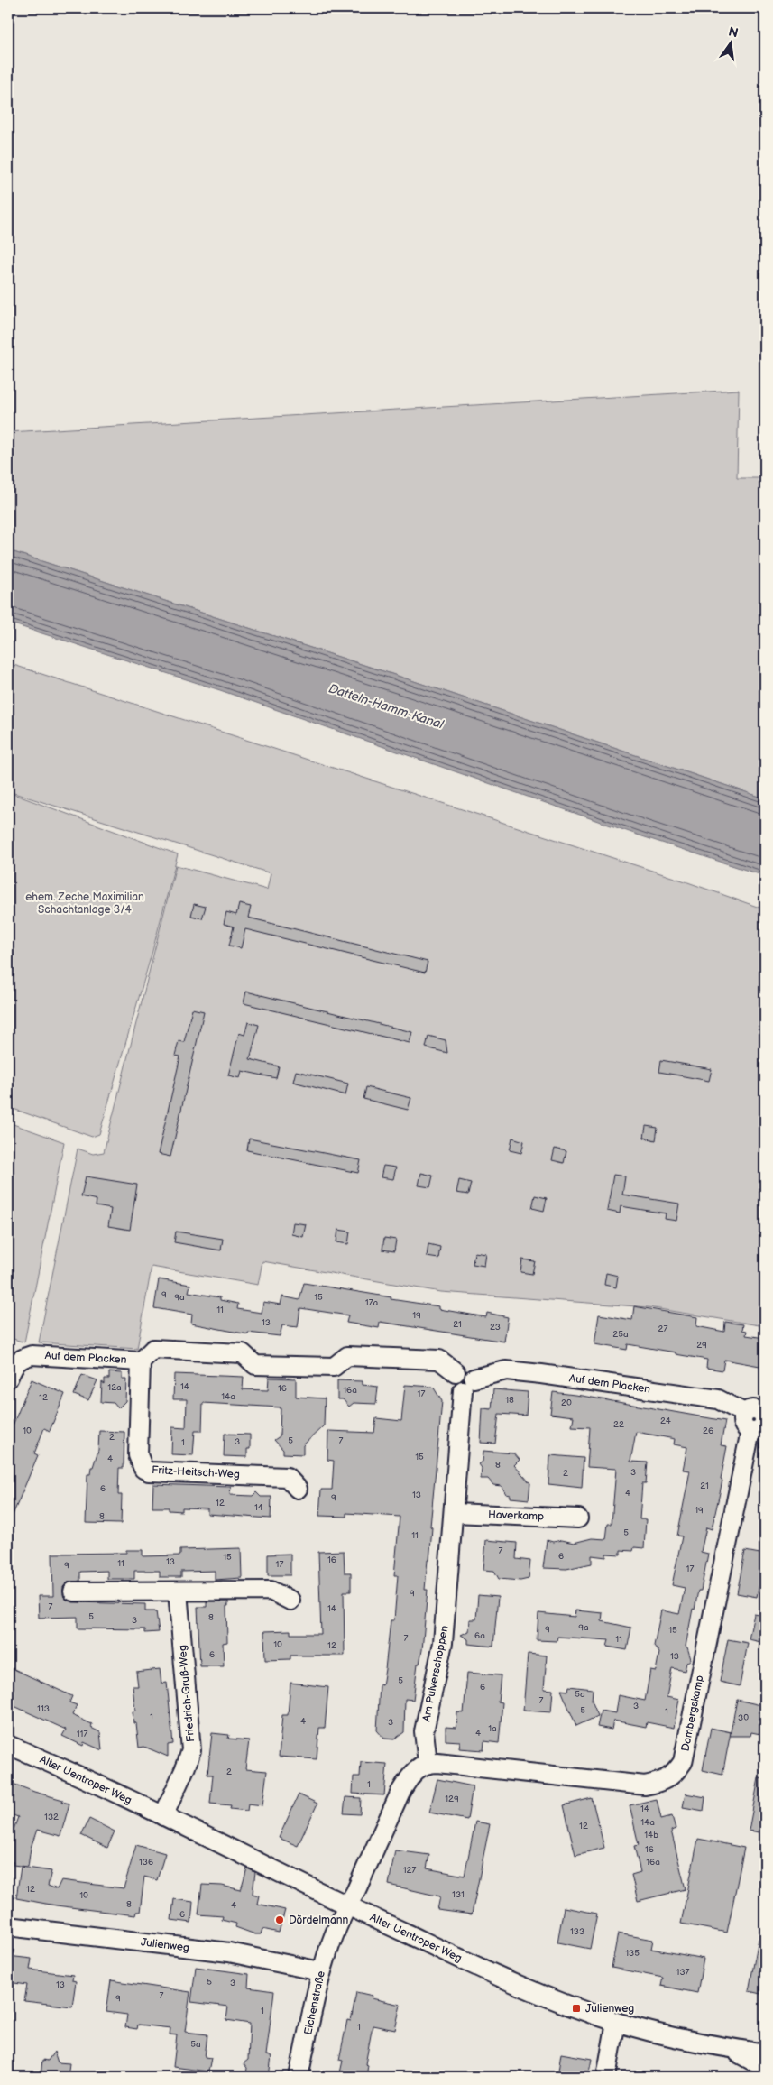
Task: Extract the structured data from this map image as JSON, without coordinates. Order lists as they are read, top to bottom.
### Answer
{
  "streets": {
    "street": [
      "Auf dem Placken",
      "Fritz-Heitsch-Weg",
      "Haverkamp",
      "Am Pulverschoppen",
      "Friedrich-Gruß-Weg",
      "Dambergskamp",
      "Alter Uentroper Weg",
      "Julienweg",
      "Eichenstraße"
    ]
  },
  "crossings": [
    ["Auf dem Placken", "Fritz-Heitsch-Weg"],
    ["Auf dem Placken", "Am Pulverschoppen"],
    ["Auf dem Placken", "Dambergskamp"],
    ["Haverkamp", "Am Pulverschoppen"],
    ["Am Pulverschoppen", "Dambergskamp"],
    ["Friedrich-Gruß-Weg", "Alter Uentroper Weg"],
    ["Alter Uentroper Weg", "Eichenstraße"],
    ["Julienweg", "Eichenstraße"]
  ],
  "water": ["Datteln-Hamm-Kanal"],
  "parks": ["ehem. Zeche Maximilian Schachtanlage 3/4"],
  "places": {
    "other": ["Dördelmann"],
    "transit": ["Julienweg"]
  },
  "house_numbers": [
    "9",
    "9a",
    "15",
    "17a",
    "11",
    "19",
    "13",
    "21",
    "23",
    "27",
    "25a",
    "29",
    "14",
    "12a",
    "16",
    "16a",
    "17",
    "14a",
    "12",
    "18",
    "20",
    "24",
    "22",
    "10",
    "26",
    "2",
    "5",
    "7",
    "3",
    "1",
    "15",
    "4",
    "8",
    "3",
    "2",
    "21",
    "6",
    "4",
    "13",
    "9",
    "12",
    "14",
    "19",
    "8",
    "5",
    "11",
    "7",
    "6",
    "15",
    "16",
    "13",
    "11",
    "17",
    "9",
    "17",
    "9",
    "7",
    "14",
    "5",
    "8",
    "3",
    "9a",
    "9",
    "15",
    "6a",
    "7",
    "11",
    "10",
    "12",
    "6",
    "13",
    "5",
    "6",
    "5a",
    "7",
    "3",
    "113",
    "5",
    "1",
    "1",
    "30",
    "4",
    "3",
    "1a",
    "4",
    "117",
    "2",
    "1",
    "129",
    "14",
    "132",
    "14a",
    "12",
    "14b",
    "16",
    "136",
    "16a",
    "127",
    "12",
    "131",
    "10",
    "8",
    "4",
    "6",
    "133",
    "135",
    "137",
    "5",
    "3",
    "13",
    "7",
    "9",
    "1",
    "1",
    "5a"
  ],
  "north": "top"
}
